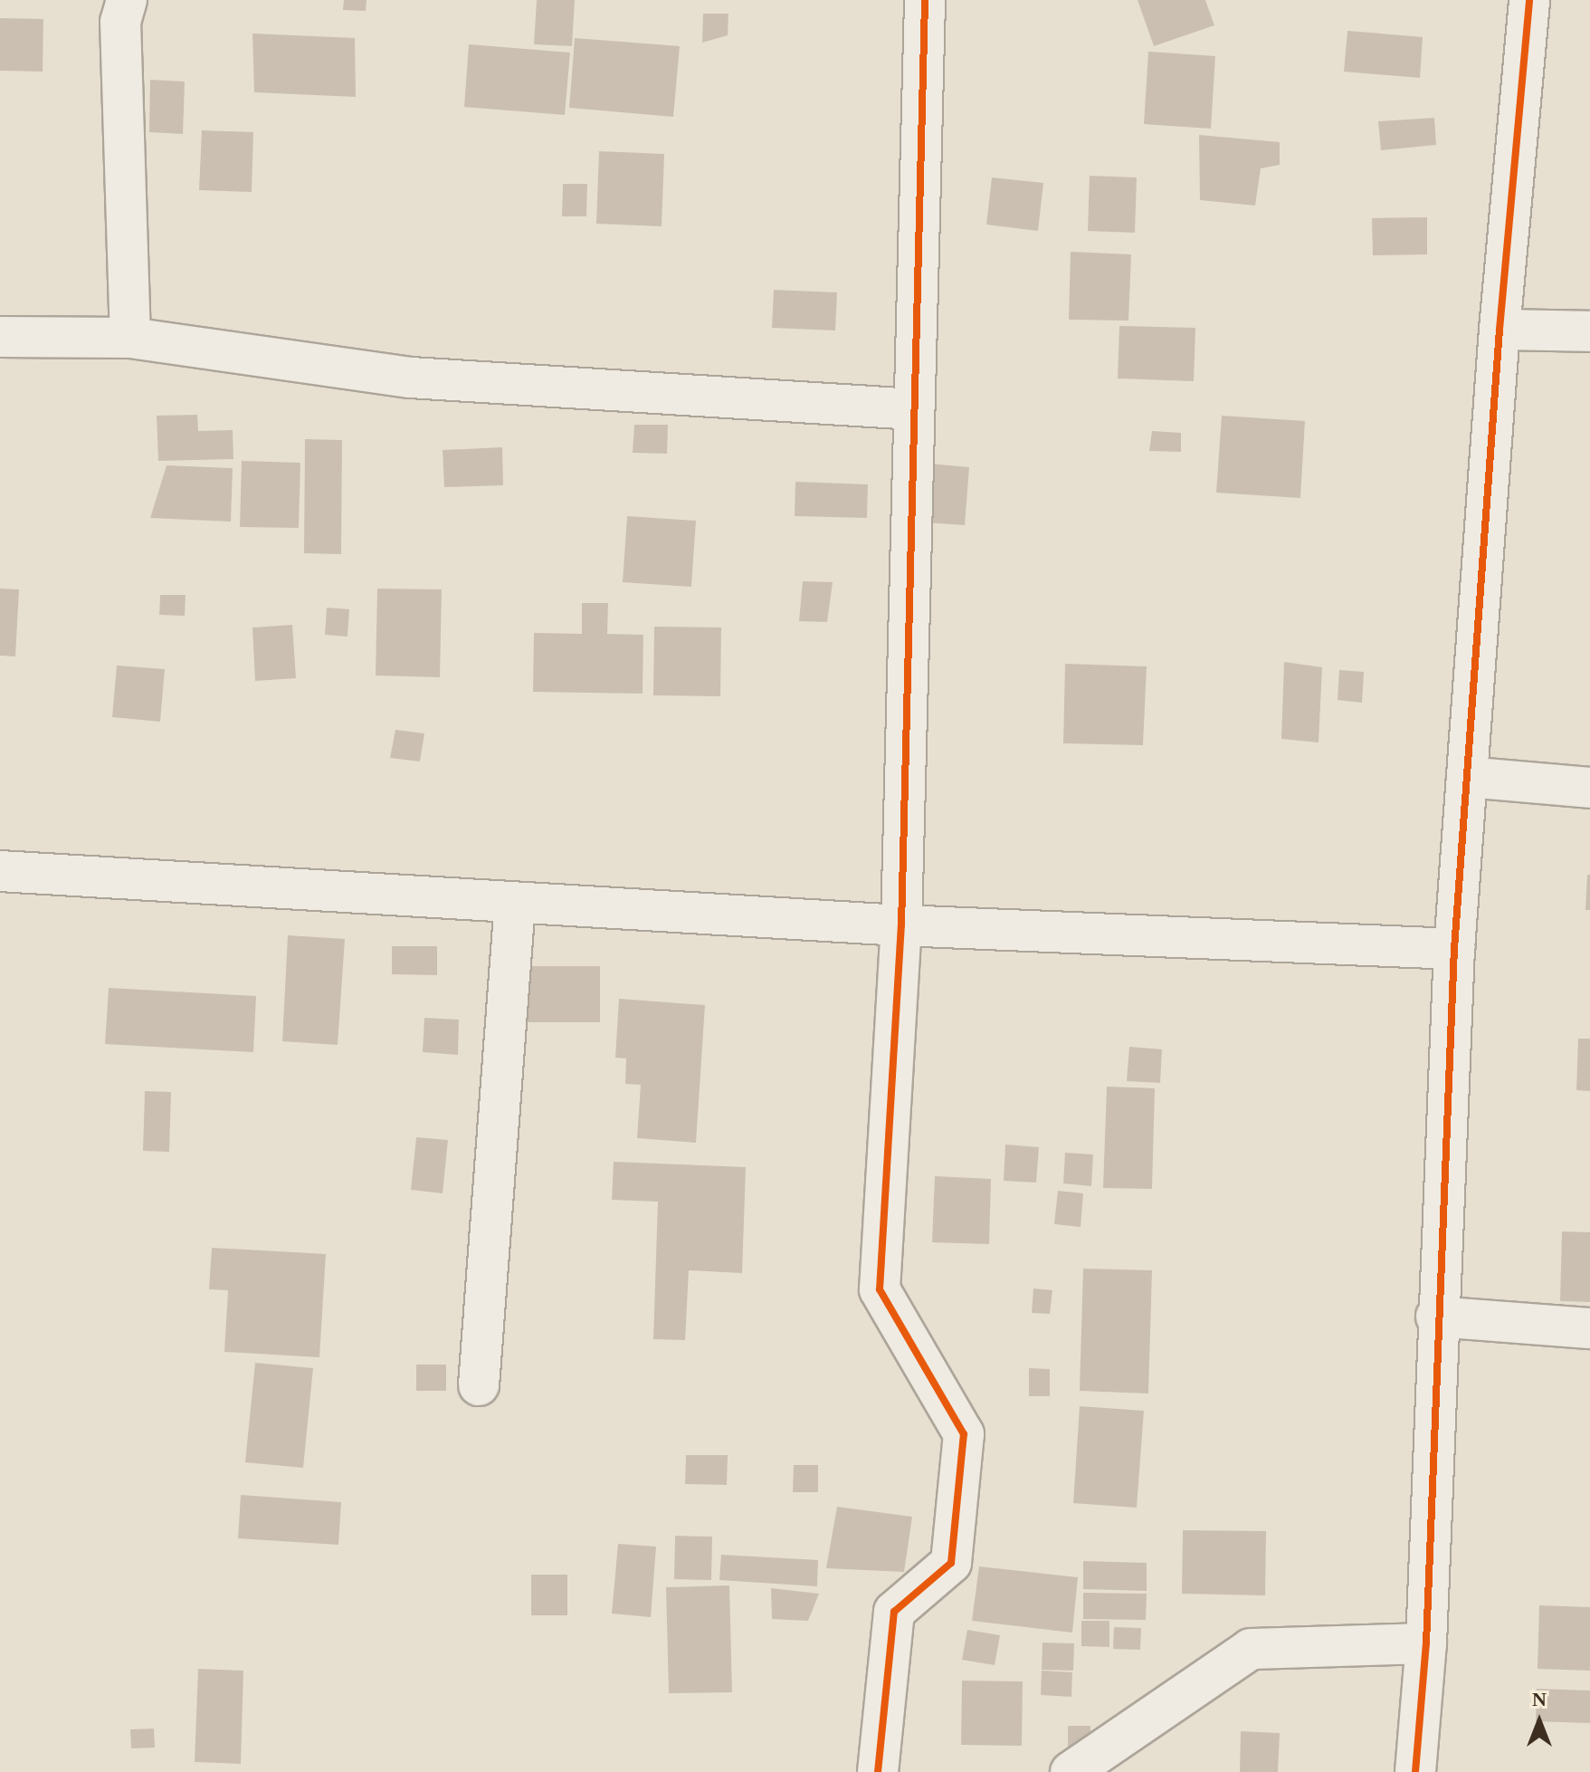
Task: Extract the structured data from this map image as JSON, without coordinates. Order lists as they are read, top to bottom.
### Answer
{
  "north": "top"
}
